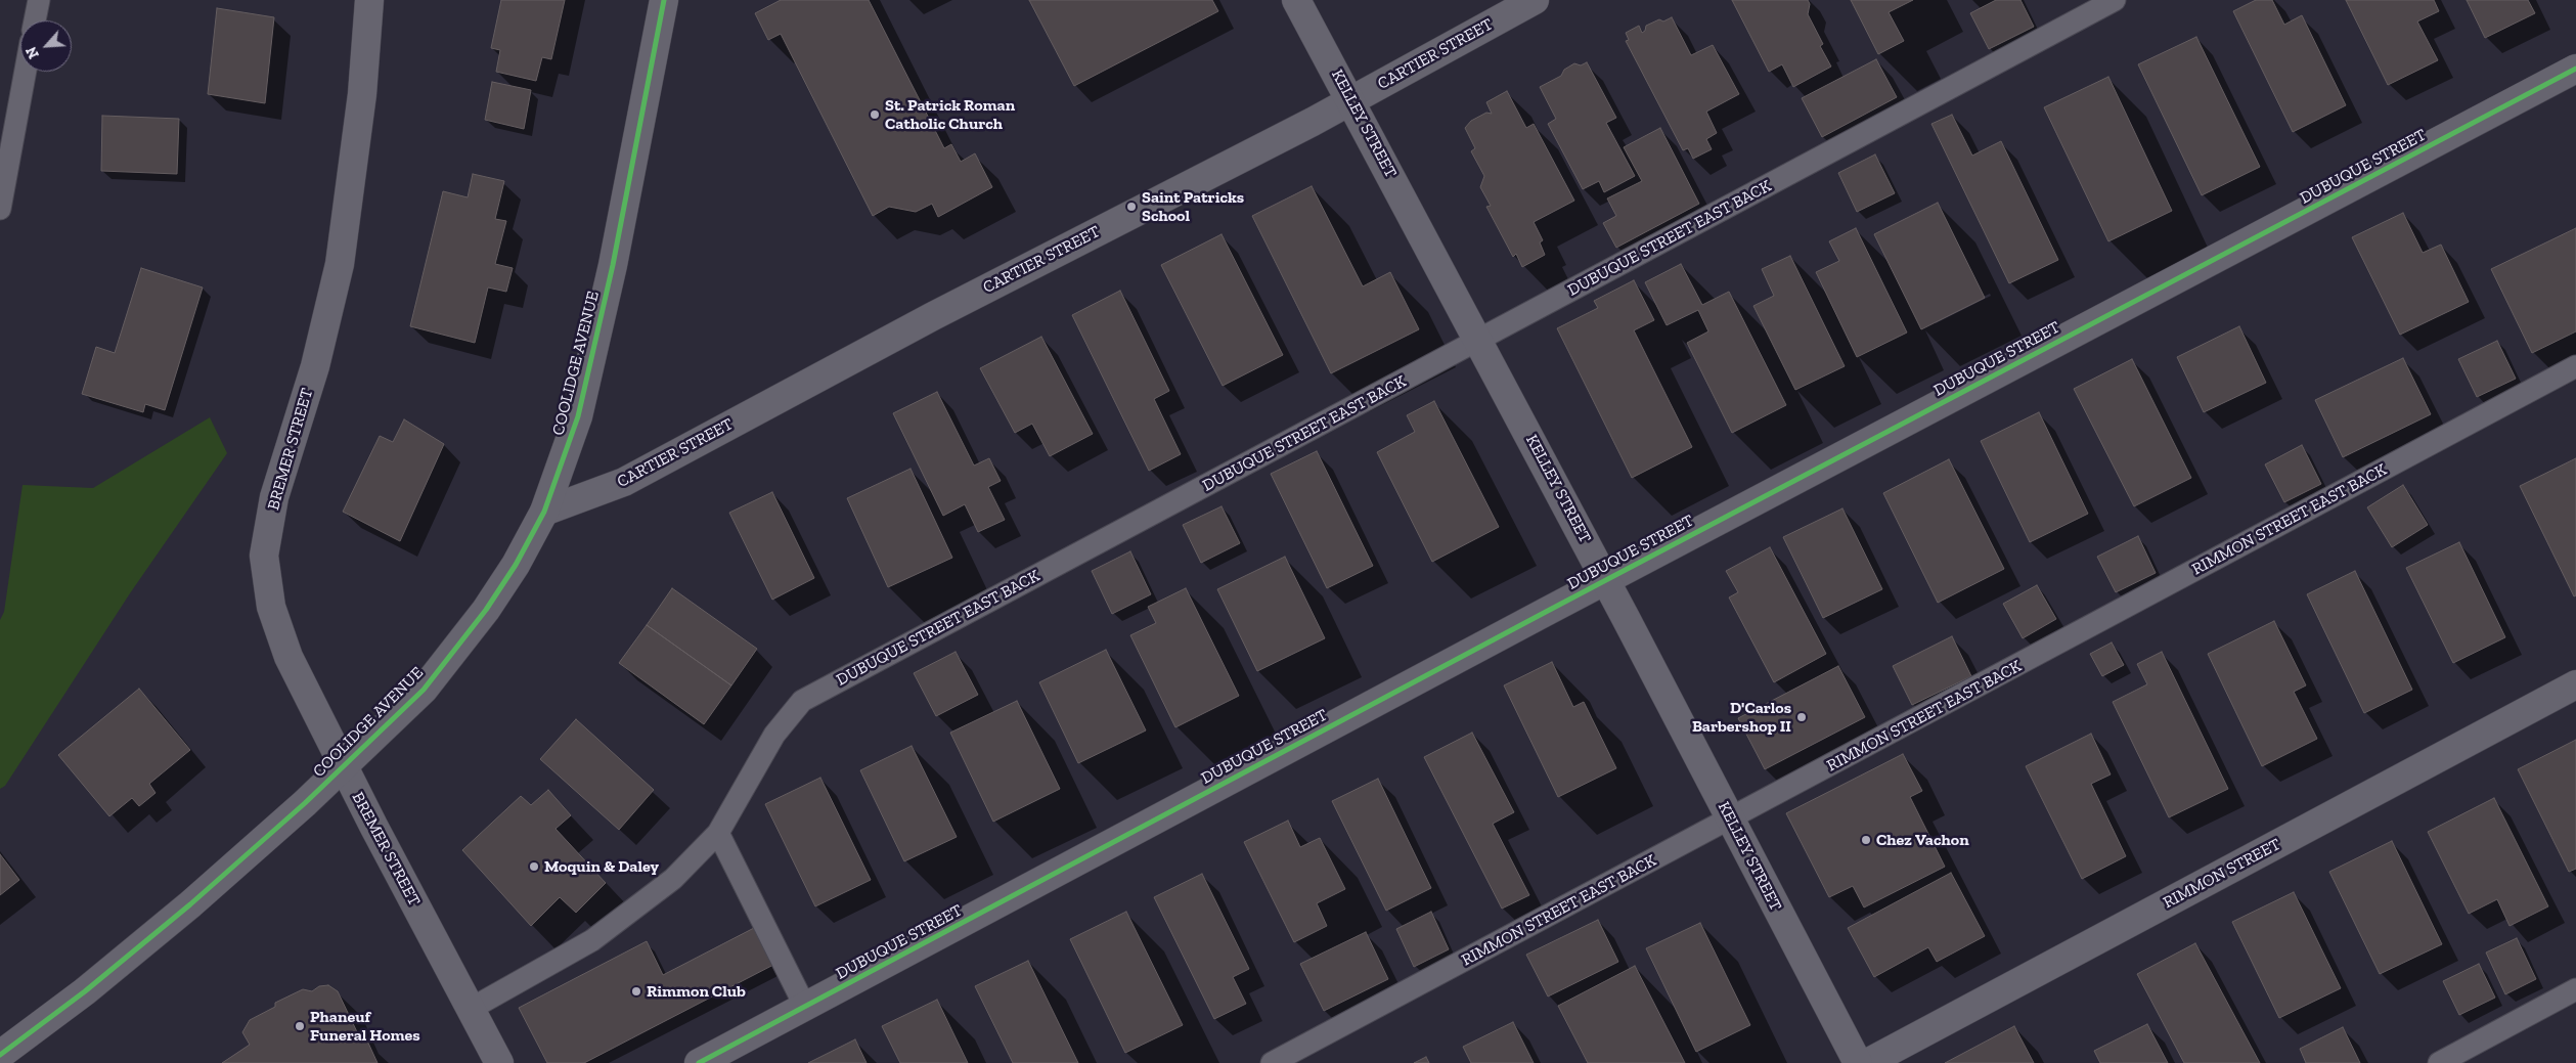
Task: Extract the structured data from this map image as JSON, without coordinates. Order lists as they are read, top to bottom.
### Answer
{
  "streets": {
    "street": [
      "CARTIER STREET",
      "KELLEY STREET",
      "DUBUQUE STREET",
      "COOLIDGE AVENUE",
      "BREMER STREET",
      "RIMMON STREET"
    ],
    "lane": ["DUBUQUE STREET EAST BACK", "RIMMON STREET EAST BACK"]
  },
  "crossings": [
    ["CARTIER STREET", "KELLEY STREET"],
    ["CARTIER STREET", "COOLIDGE AVENUE"],
    ["KELLEY STREET", "DUBUQUE STREET"],
    ["KELLEY STREET", "DUBUQUE STREET EAST BACK"],
    ["KELLEY STREET", "RIMMON STREET EAST BACK"],
    ["DUBUQUE STREET EAST BACK", "BREMER STREET"],
    ["COOLIDGE AVENUE", "BREMER STREET"]
  ],
  "places": [
    "St. Patrick Roman Catholic Church",
    "Saint Patricks School",
    "D'Carlos Barbershop II",
    "Chez Vachon",
    "Moquin & Daley",
    "Rimmon Club",
    "Phaneuf Funeral Homes"
  ],
  "north": "bottom left"
}
